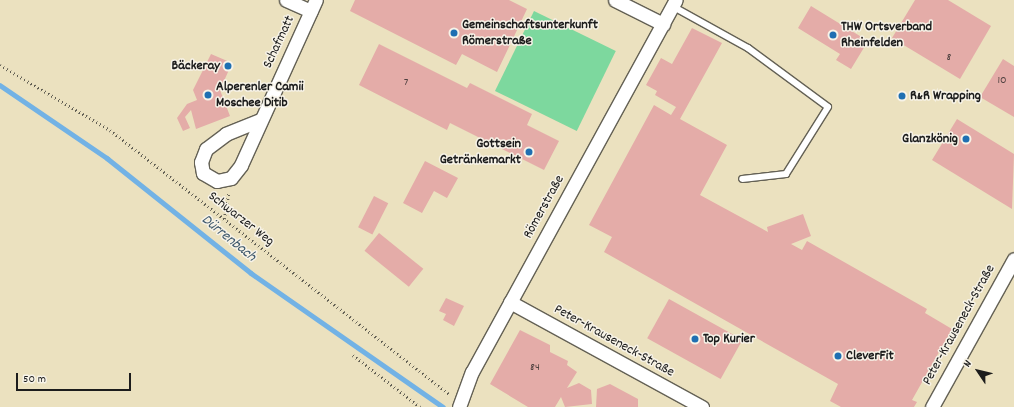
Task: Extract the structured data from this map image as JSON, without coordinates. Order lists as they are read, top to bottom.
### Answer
{
  "streets": {
    "street": ["Schafmatt", "Römerstraße", "Peter-Krauseneck-Straße"],
    "path": ["Schwarzer Weg"]
  },
  "crossings": [
    ["Römerstraße", "Schwarzer Weg"],
    ["Römerstraße", "Peter-Krauseneck-Straße"]
  ],
  "water": ["Dürrenbach"],
  "places": [
    "Gemeinschaftsunterkunft Römerstraße",
    "THW Ortsverband Rheinfelden",
    "Bäckeray",
    "Alperenler Camii Moschee Ditib",
    "R&R Wrapping",
    "Glanzkönig",
    "Gottsein Getränkemarkt",
    "Top Kurier",
    "CleverFit"
  ],
  "house_numbers": [
    "8",
    "10",
    "7",
    "84"
  ],
  "scale_bar": "50 m",
  "north": "top left"
}
